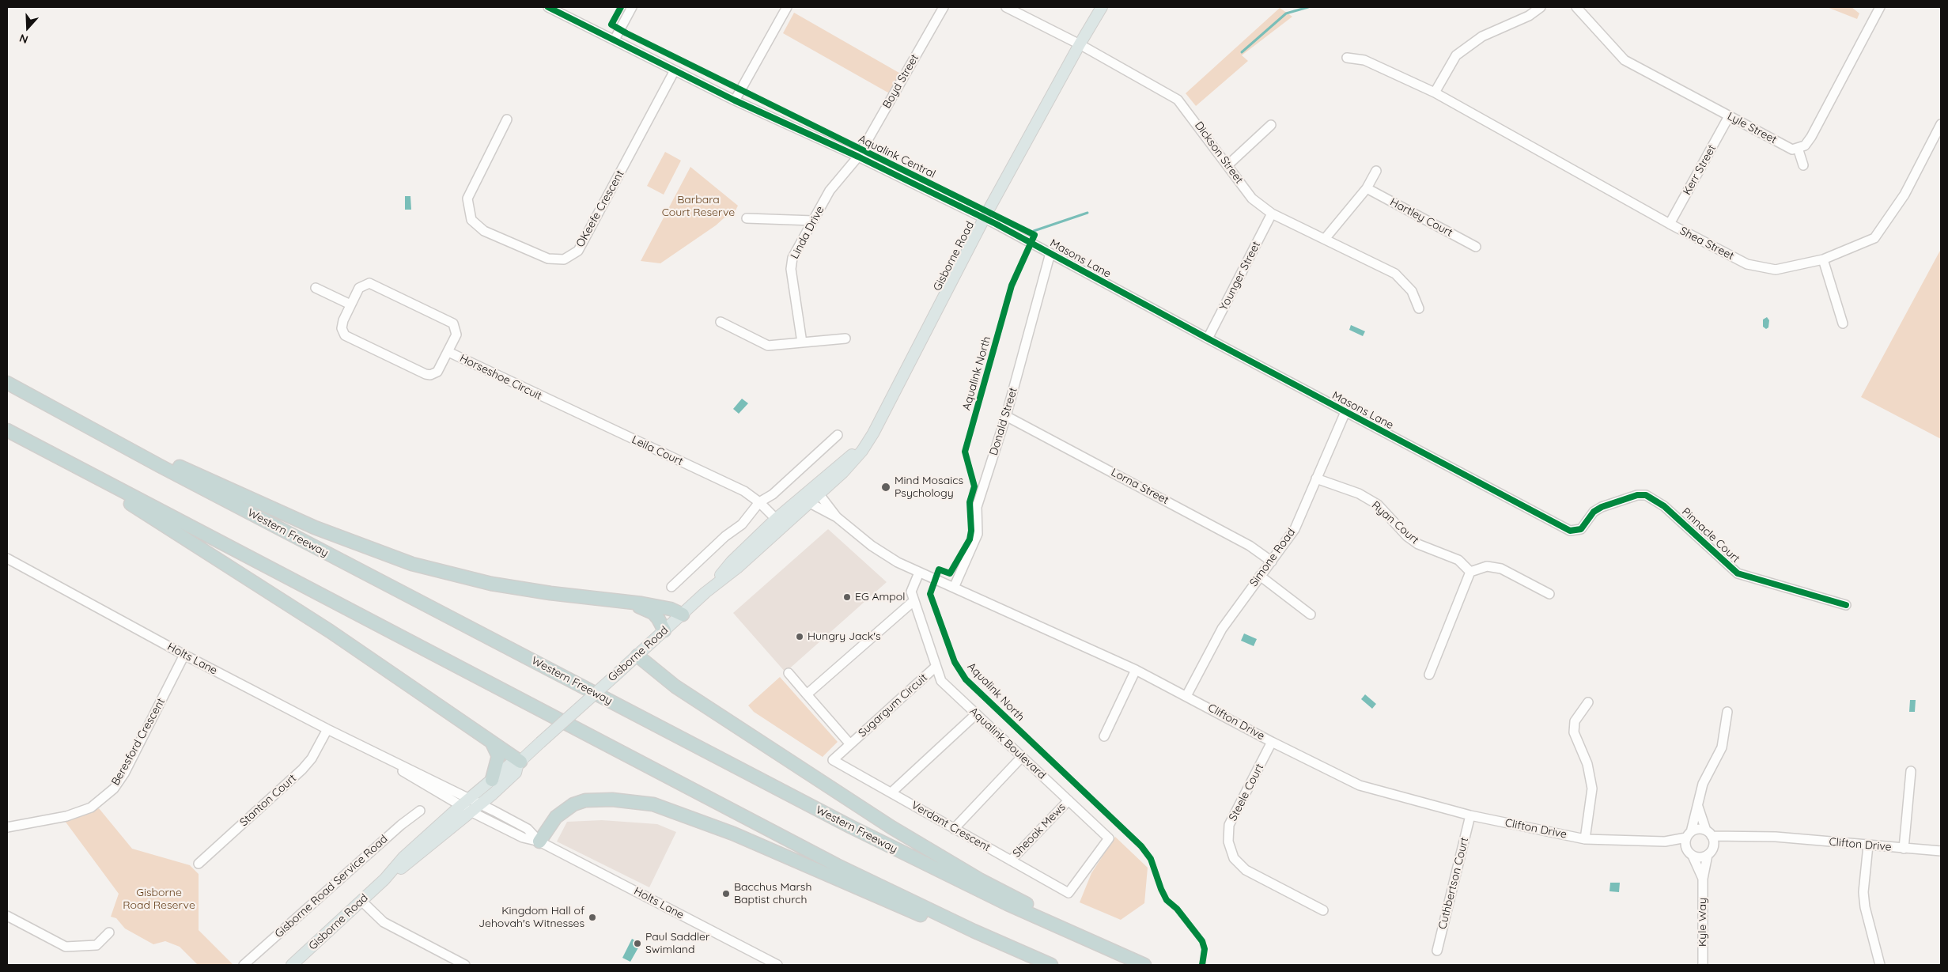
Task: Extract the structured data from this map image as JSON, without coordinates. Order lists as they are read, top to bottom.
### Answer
{
  "streets": {
    "highway": ["Western Freeway"],
    "main road": ["Gisborne Road"],
    "street": [
      "Boyd Street",
      "Lyle Street",
      "Dickson Street",
      "Kerr Street",
      "OKeefe Crescent",
      "Hartley Court",
      "Linda Drive",
      "Shea Street",
      "Masons Lane",
      "Younger Street",
      "Horseshoe Circuit",
      "Donald Street",
      "Leila Court",
      "Lorna Street",
      "Ryan Court",
      "Pinnacle Court",
      "Simone Road",
      "Holts Lane",
      "Sugargum Circuit",
      "Clifton Drive",
      "Beresford Crescent",
      "Aqualink Boulevard",
      "Steele Court",
      "Stanton Court",
      "Verdant Crescent",
      "Sheoak Mews",
      "Cuthbertson Court",
      "Gisborne Road Service Road",
      "Kyle Way"
    ],
    "cycle path": ["Aqualink Central"]
  },
  "crossings": [
    ["Boyd Street", "Linda Drive"],
    ["Boyd Street", "Masons Lane"],
    ["Lyle Street", "Kerr Street"],
    ["Dickson Street", "Gisborne Road"],
    ["Dickson Street", "Younger Street"],
    ["Kerr Street", "Shea Street"],
    ["OKeefe Crescent", "Masons Lane"],
    ["Linda Drive", "Masons Lane"],
    ["Gisborne Road", "Masons Lane"],
    ["Gisborne Road", "Leila Court"],
    ["Gisborne Road", "Holts Lane"],
    ["Masons Lane", "Younger Street"],
    ["Masons Lane", "Donald Street"],
    ["Masons Lane", "Pinnacle Court"],
    ["Masons Lane", "Simone Road"],
    ["Horseshoe Circuit", "Leila Court"],
    ["Donald Street", "Lorna Street"],
    ["Donald Street", "Clifton Drive"],
    ["Lorna Street", "Simone Road"],
    ["Ryan Court", "Simone Road"],
    ["Simone Road", "Clifton Drive"],
    ["Holts Lane", "Beresford Crescent"],
    ["Holts Lane", "Stanton Court"],
    ["Sugargum Circuit", "Aqualink Boulevard"],
    ["Sugargum Circuit", "Verdant Crescent"],
    ["Clifton Drive", "Aqualink Boulevard"],
    ["Clifton Drive", "Steele Court"],
    ["Clifton Drive", "Cuthbertson Court"],
    ["Clifton Drive", "Kyle Way"],
    ["Aqualink Boulevard", "Verdant Crescent"],
    ["Aqualink Boulevard", "Sheoak Mews"],
    ["Verdant Crescent", "Sheoak Mews"]
  ],
  "parks": ["Barbara Court Reserve", "Gisborne Road Reserve"],
  "places": [
    "Mind Mosaics Psychology",
    "EG Ampol",
    "Hungry Jack's",
    "Bacchus Marsh Baptist church",
    "Kingdom Hall of Jehovah's Witnesses",
    "Paul Saddler Swimland"
  ],
  "north": "bottom"
}
